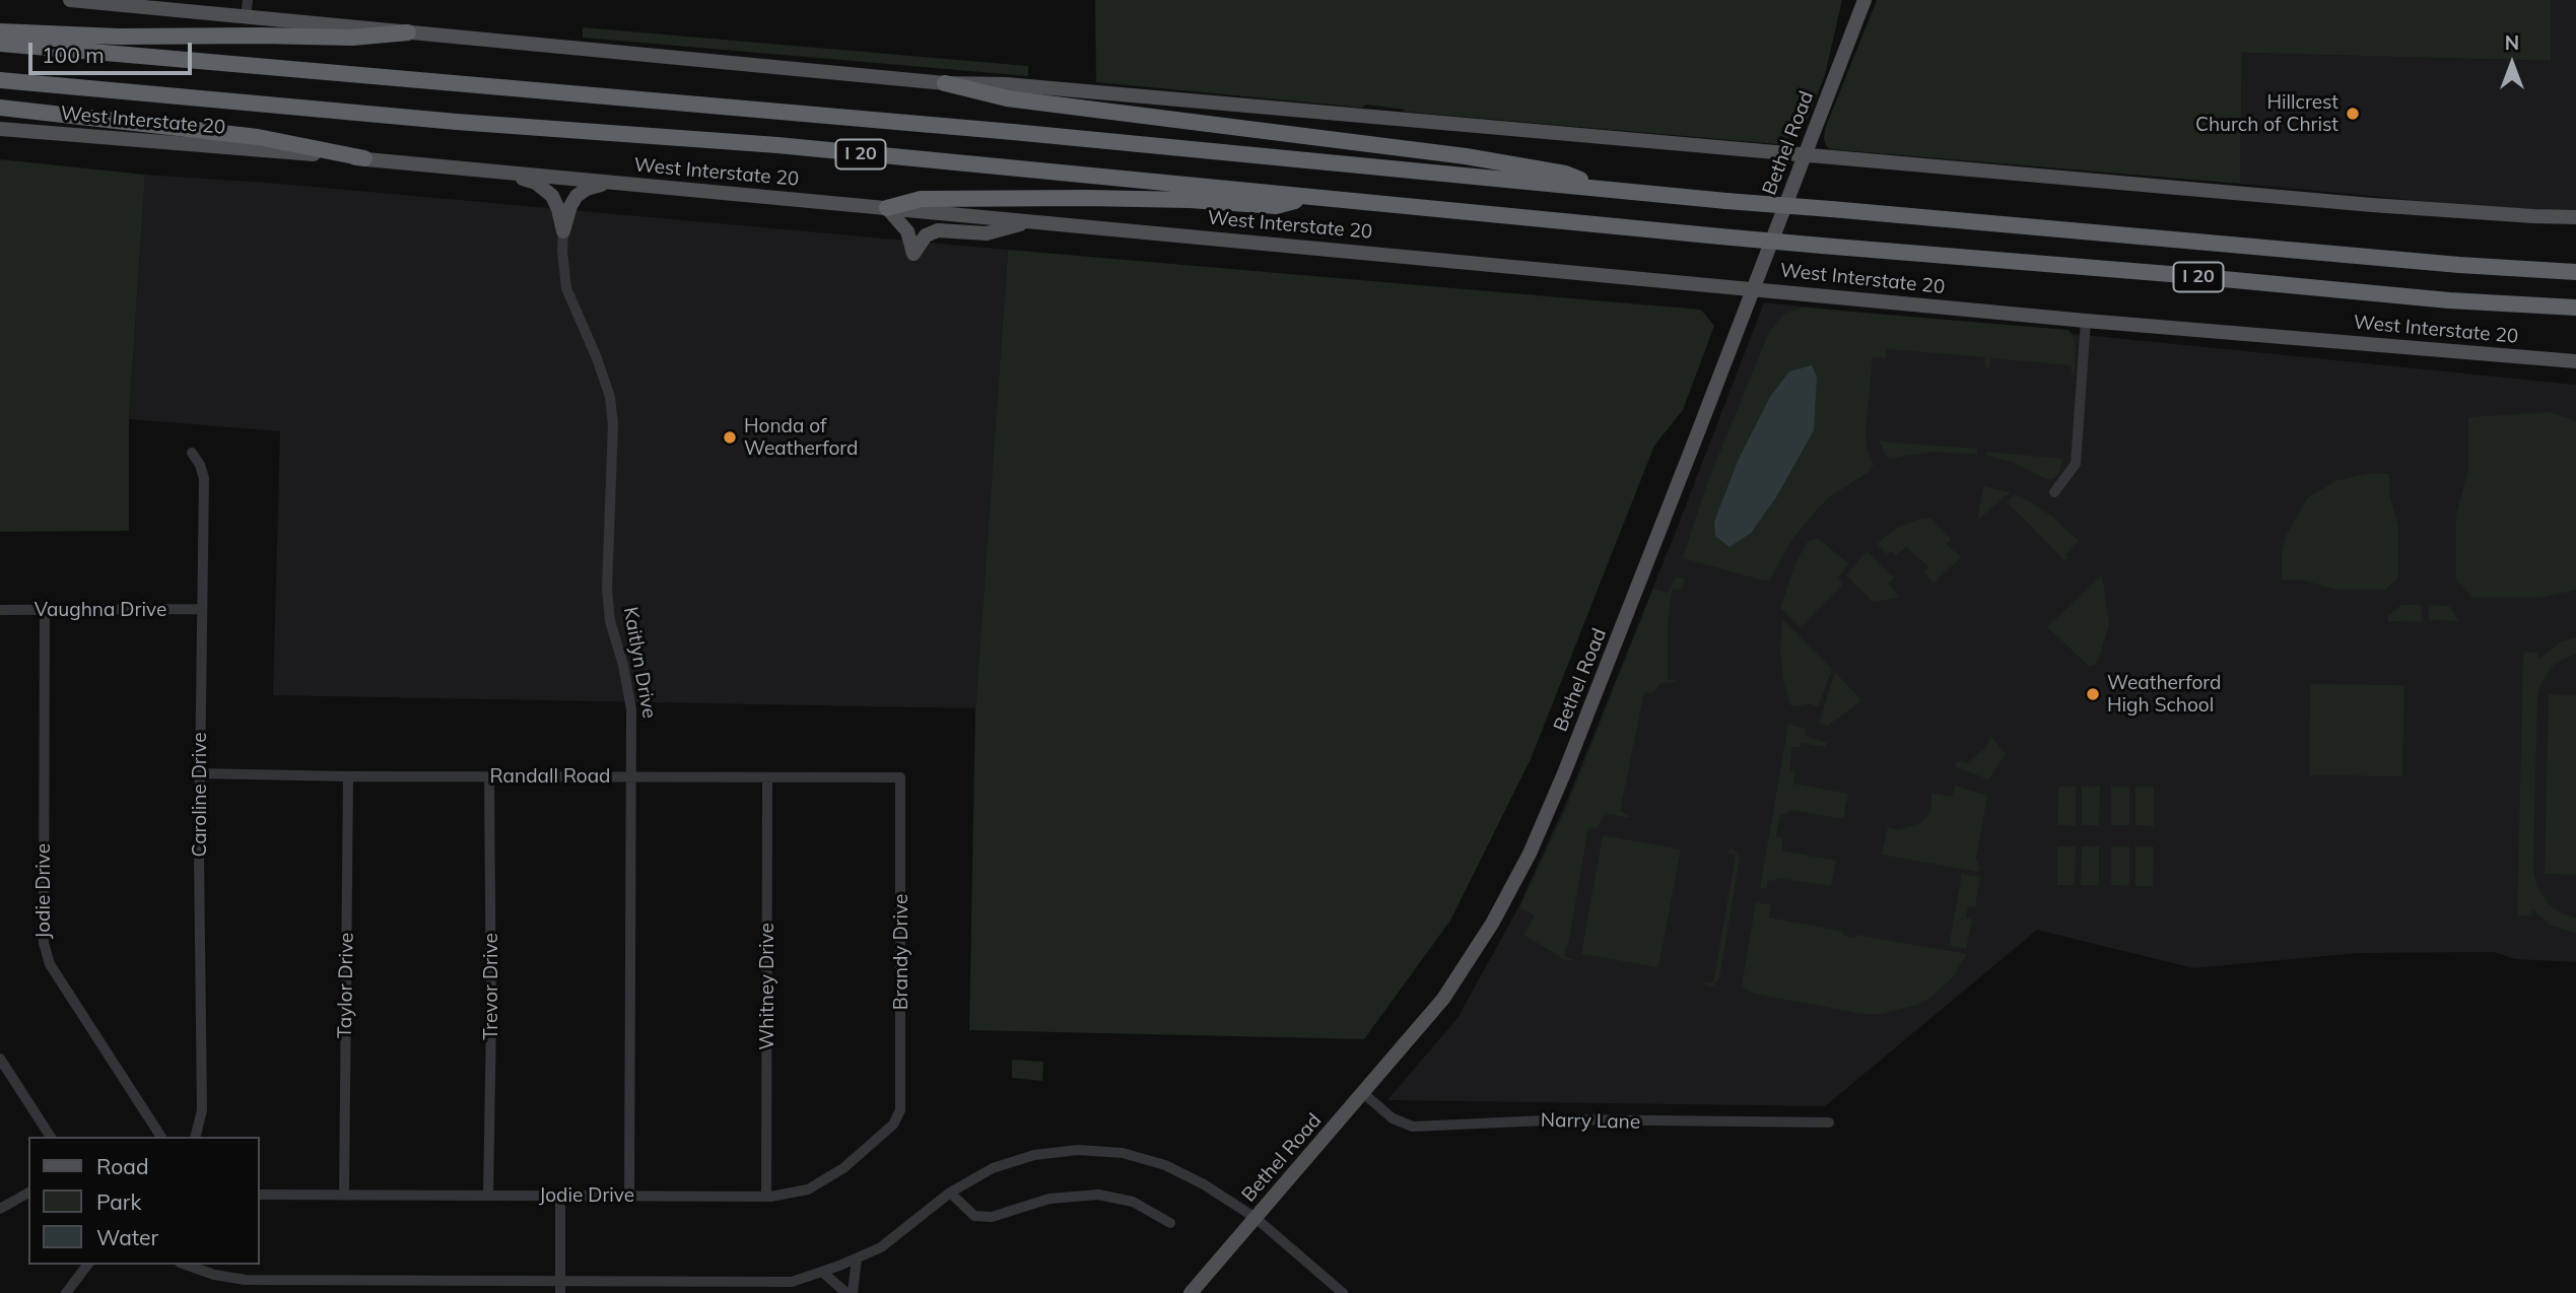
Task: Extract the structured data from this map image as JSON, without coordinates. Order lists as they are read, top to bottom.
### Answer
{
  "streets": {
    "highway": ["I 20"],
    "main road": ["West Interstate 20", "Bethel Road", "Kaitlyn Drive"],
    "street": [
      "Vaughna Drive",
      "Randall Road",
      "Caroline Drive",
      "Jodie Drive",
      "Brandy Drive",
      "Taylor Drive",
      "Trevor Drive",
      "Whitney Drive",
      "Narry Lane"
    ]
  },
  "crossings": [
    ["West Interstate 20", "Bethel Road"],
    ["West Interstate 20", "Kaitlyn Drive"],
    ["Bethel Road", "Narry Lane"],
    ["Vaughna Drive", "Caroline Drive"],
    ["Vaughna Drive", "Jodie Drive"],
    ["Kaitlyn Drive", "Randall Road"],
    ["Kaitlyn Drive", "Jodie Drive"],
    ["Randall Road", "Caroline Drive"],
    ["Randall Road", "Brandy Drive"],
    ["Randall Road", "Taylor Drive"],
    ["Randall Road", "Trevor Drive"],
    ["Randall Road", "Whitney Drive"],
    ["Jodie Drive", "Brandy Drive"],
    ["Jodie Drive", "Taylor Drive"],
    ["Jodie Drive", "Trevor Drive"],
    ["Jodie Drive", "Whitney Drive"]
  ],
  "places": ["Hillcrest Church of Christ", "Honda of Weatherford", "Weatherford High School"],
  "legend": ["Road", "Park", "Water"],
  "scale_bar": "100 m",
  "north": "top"
}
